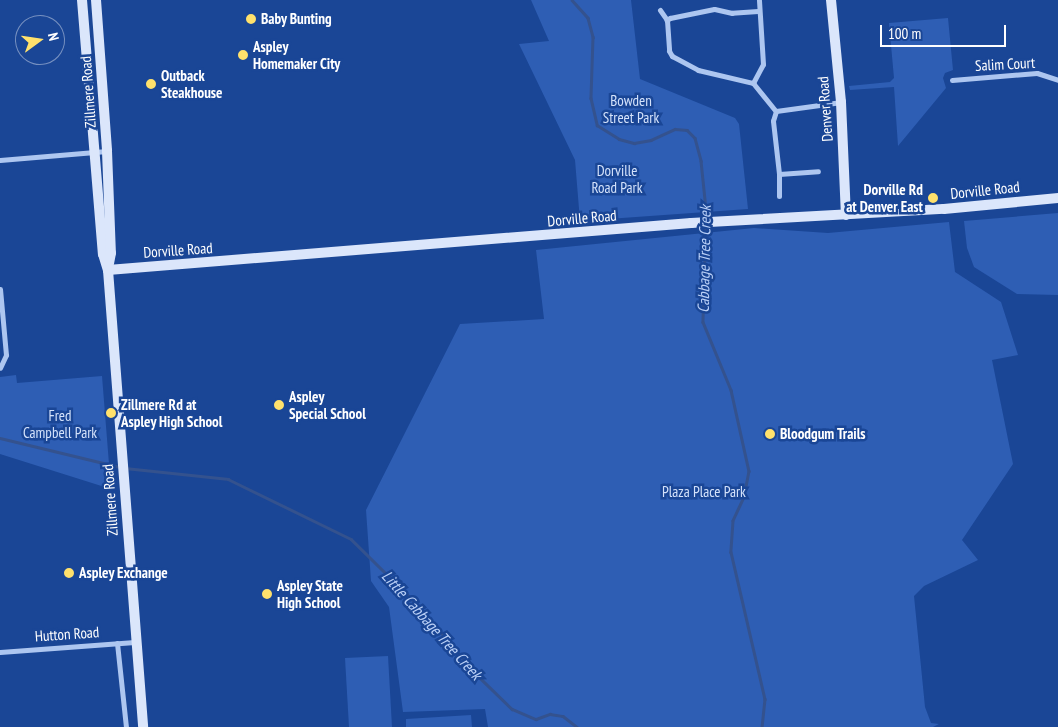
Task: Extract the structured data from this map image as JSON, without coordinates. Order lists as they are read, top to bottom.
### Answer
{
  "streets": {
    "street": [
      "Salim Court",
      "Zillmere Road",
      "Denver Road",
      "Dorville Road",
      "Hutton Road"
    ]
  },
  "crossings": [
    ["Zillmere Road", "Dorville Road"],
    ["Zillmere Road", "Hutton Road"],
    ["Denver Road", "Dorville Road"]
  ],
  "water": ["Cabbage Tree Creek", "Little Cabbage Tree Creek"],
  "parks": [
    "Bowden Street Park",
    "Dorville Road Park",
    "Fred Campbell Park",
    "Plaza Place Park"
  ],
  "places": [
    "Baby Bunting",
    "Aspley Homemaker City",
    "Outback Steakhouse",
    "Dorville Rd at Denver East",
    "Aspley Special School",
    "Zillmere Rd at Aspley High School",
    "Bloodgum Trails",
    "Aspley Exchange",
    "Aspley State High School"
  ],
  "scale_bar": "100 m",
  "north": "right"
}
